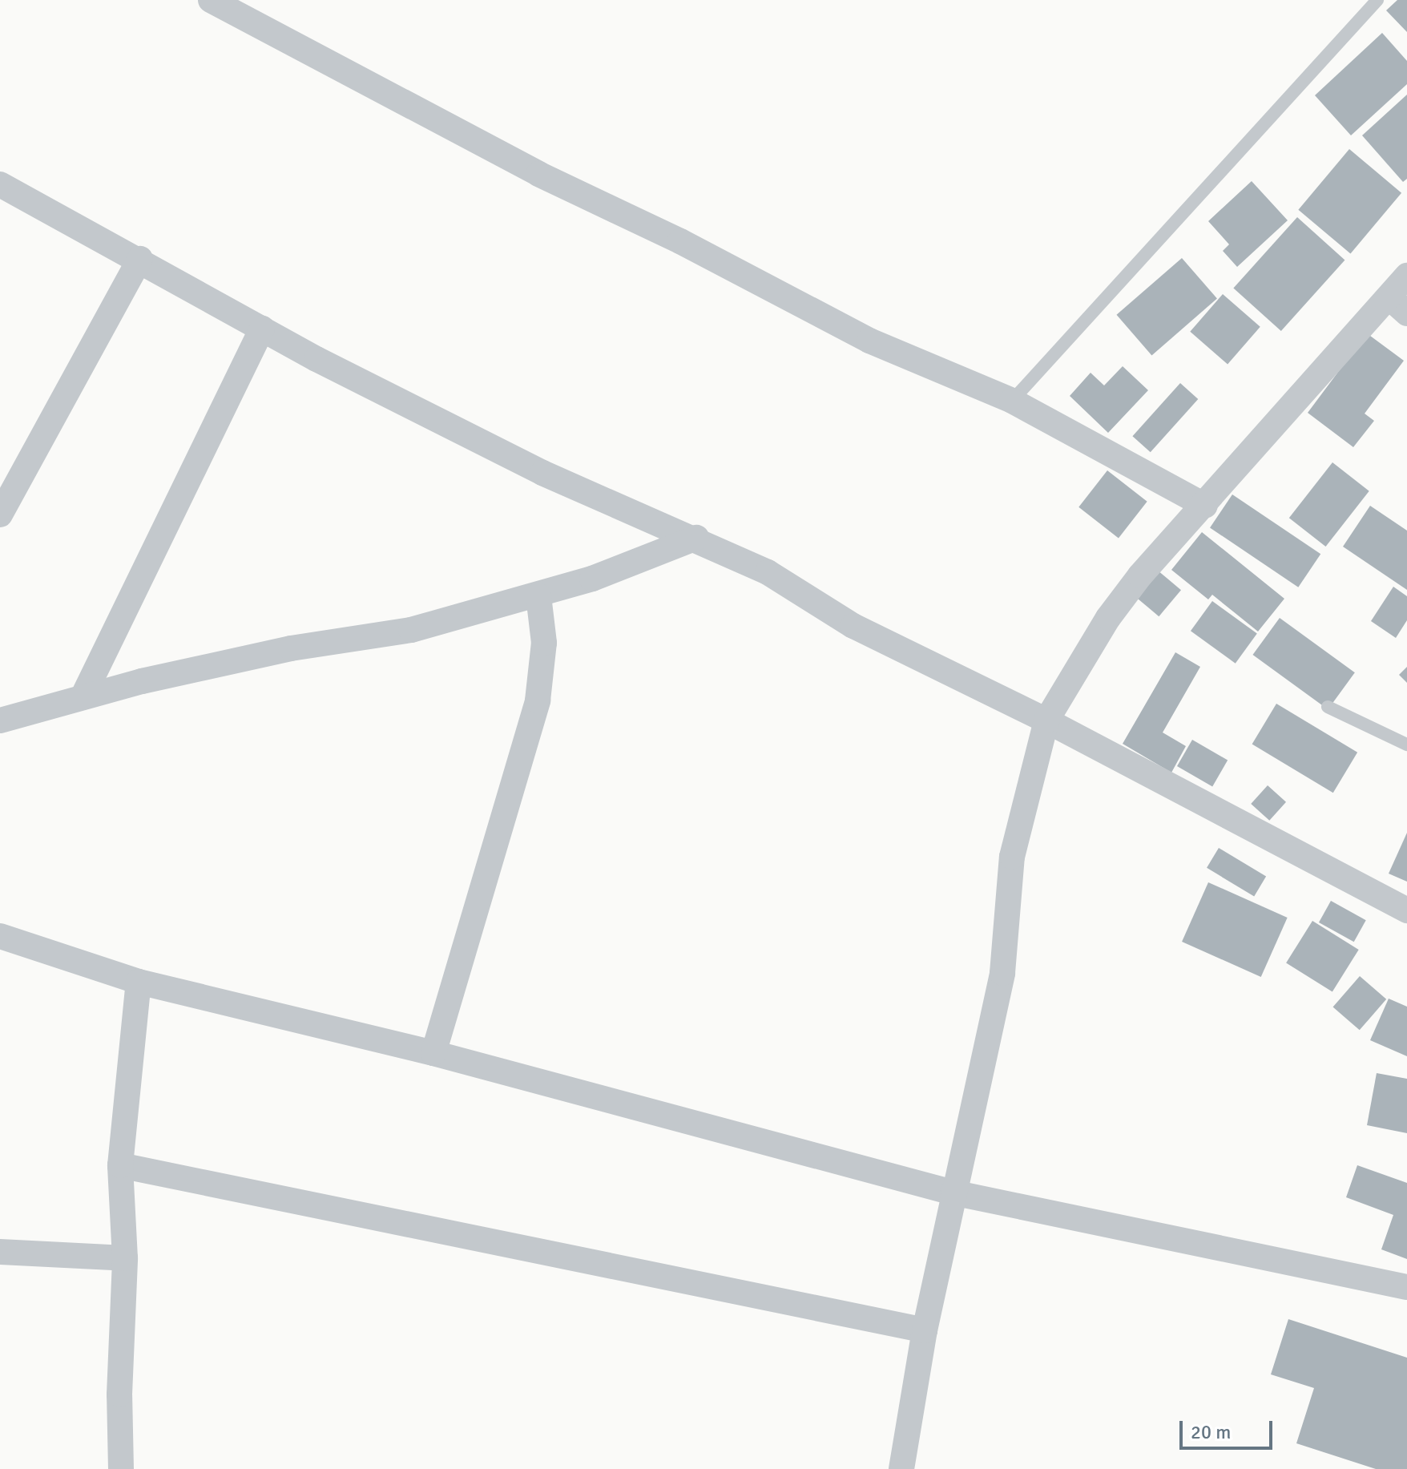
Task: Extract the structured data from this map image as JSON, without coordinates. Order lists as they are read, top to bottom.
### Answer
{
  "scale_bar": "20 m"
}
